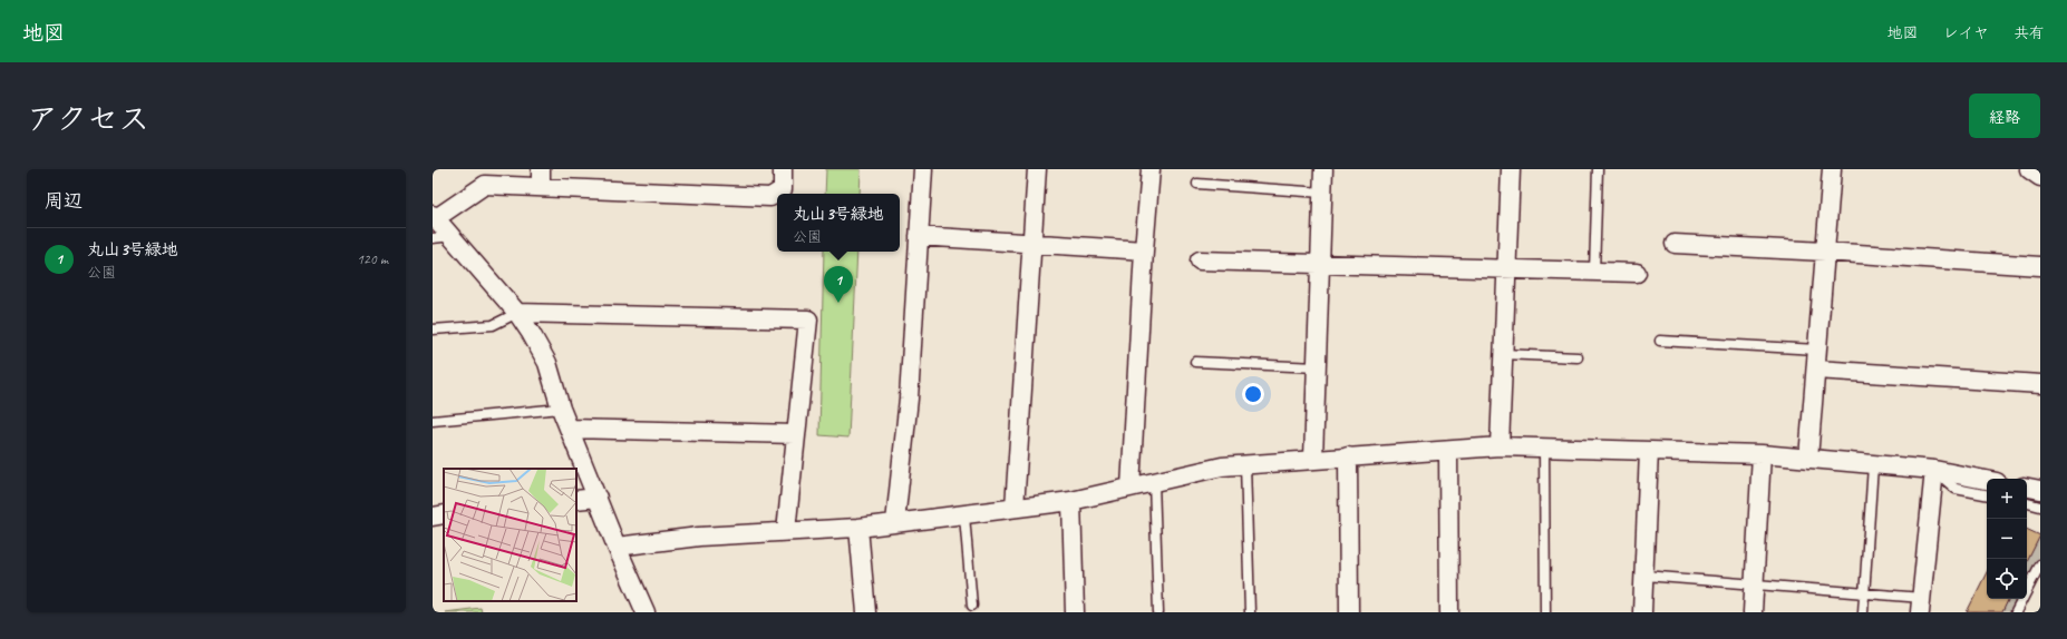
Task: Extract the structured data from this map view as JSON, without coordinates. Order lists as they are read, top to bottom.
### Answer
{
  "page": {
    "header": "地図",
    "nav": ["地図", "レイヤ", "共有"],
    "title": "アクセス",
    "buttons": "経路",
    "heading": "周辺",
    "popup": ["丸山3号緑地", "公園"],
    "list": [
      {
        "mark": "1",
        "name": "丸山3号緑地",
        "note": "公園",
        "value": "120 m"
      }
    ],
    "pins": "1",
    "map_buttons": ["+", "−"]
  }
}
